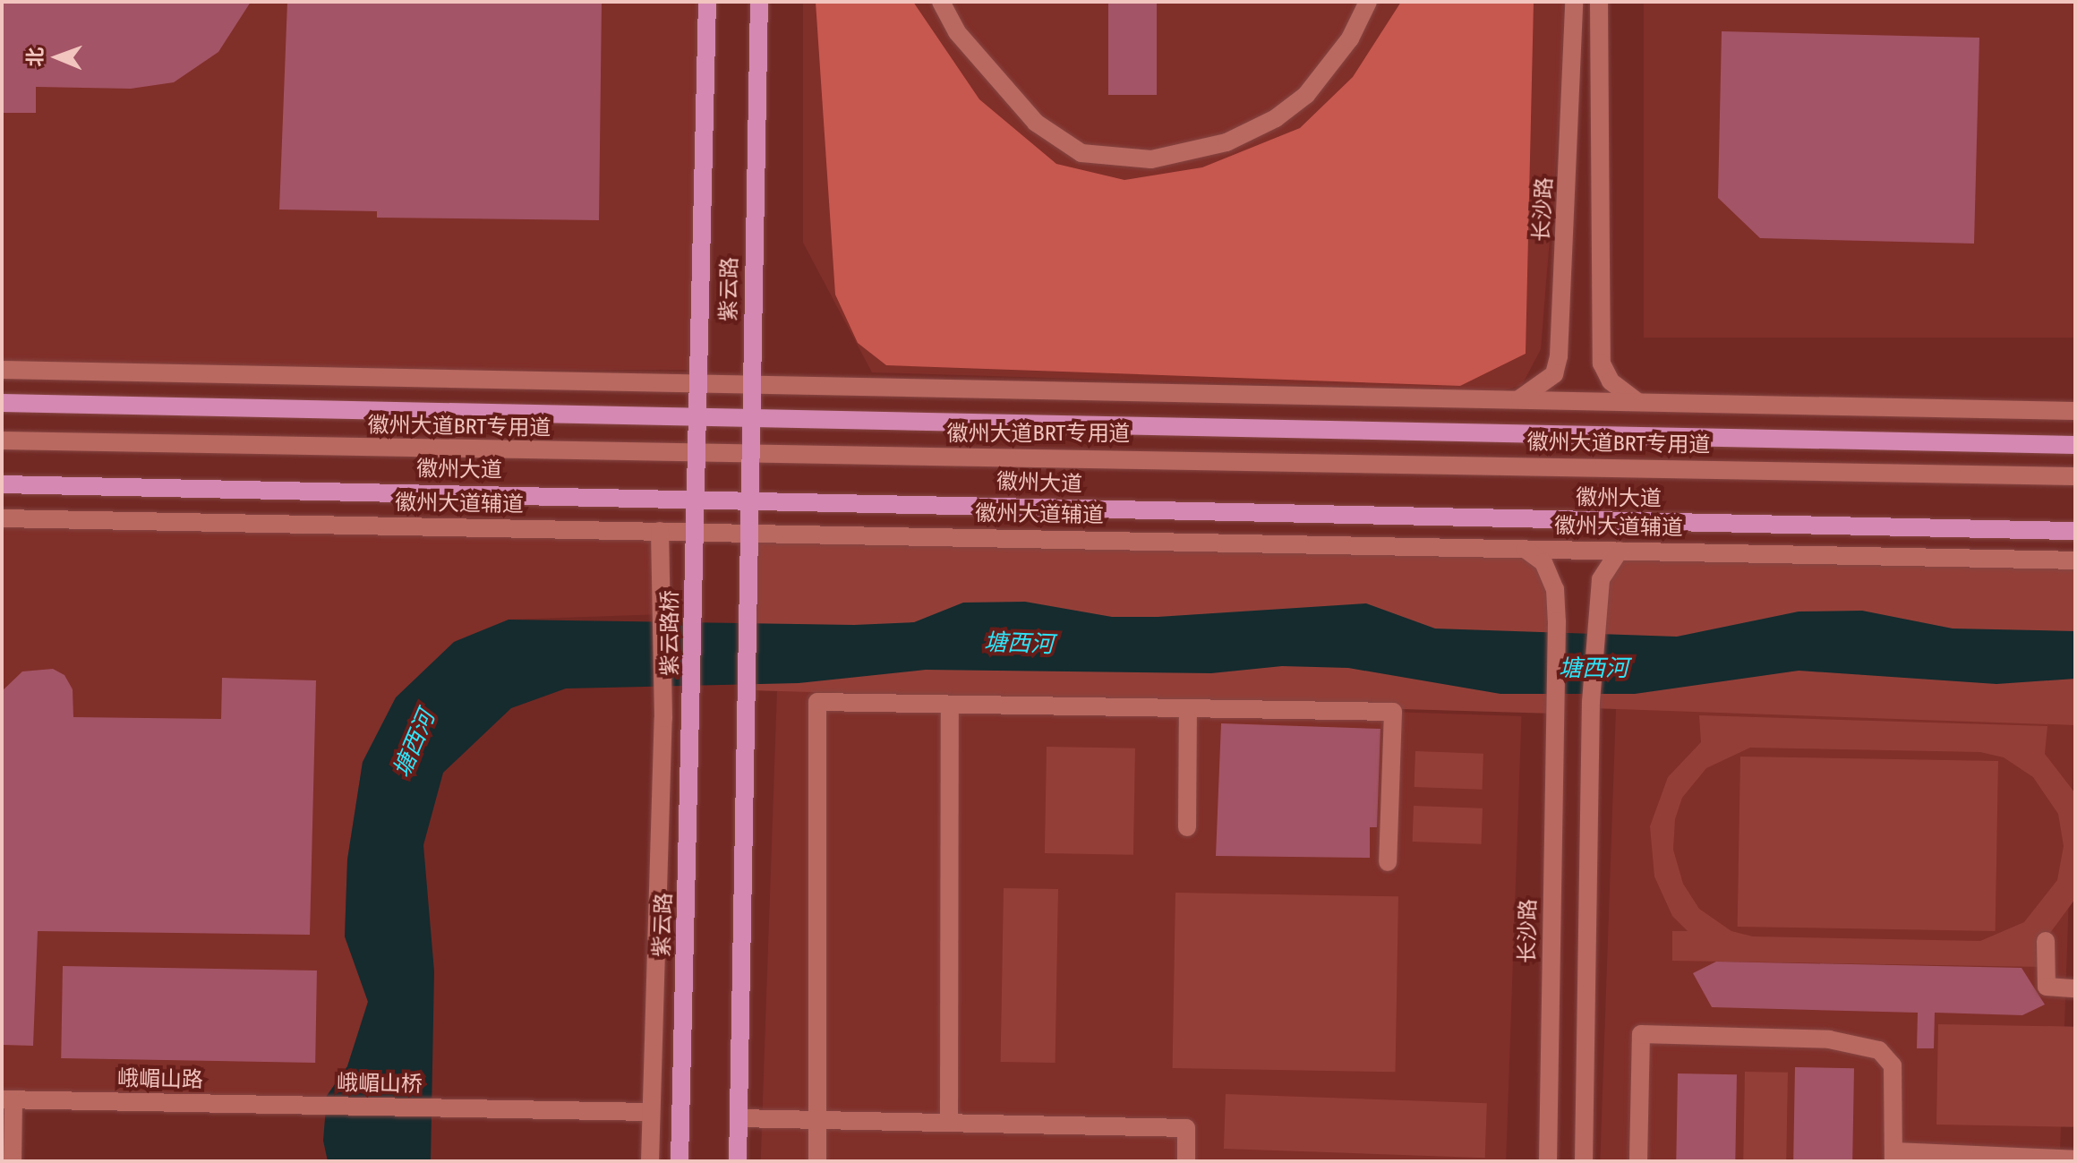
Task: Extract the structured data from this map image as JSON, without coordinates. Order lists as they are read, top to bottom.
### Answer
{
  "streets": {
    "main road": ["紫云路", "徽州大道", "紫云路桥"],
    "street": [
      "长沙路",
      "徽州大道BRT专用道",
      "徽州大道辅道",
      "峨嵋山路",
      "峨嵋山桥"
    ]
  },
  "crossings": [
    ["长沙路", "徽州大道辅道"],
    ["紫云路", "徽州大道BRT专用道"],
    ["紫云路", "徽州大道"],
    ["紫云路", "徽州大道辅道"],
    ["紫云路", "紫云路桥"],
    ["峨嵋山路", "峨嵋山桥"]
  ],
  "water": ["塘西河"],
  "north": "left"
}
